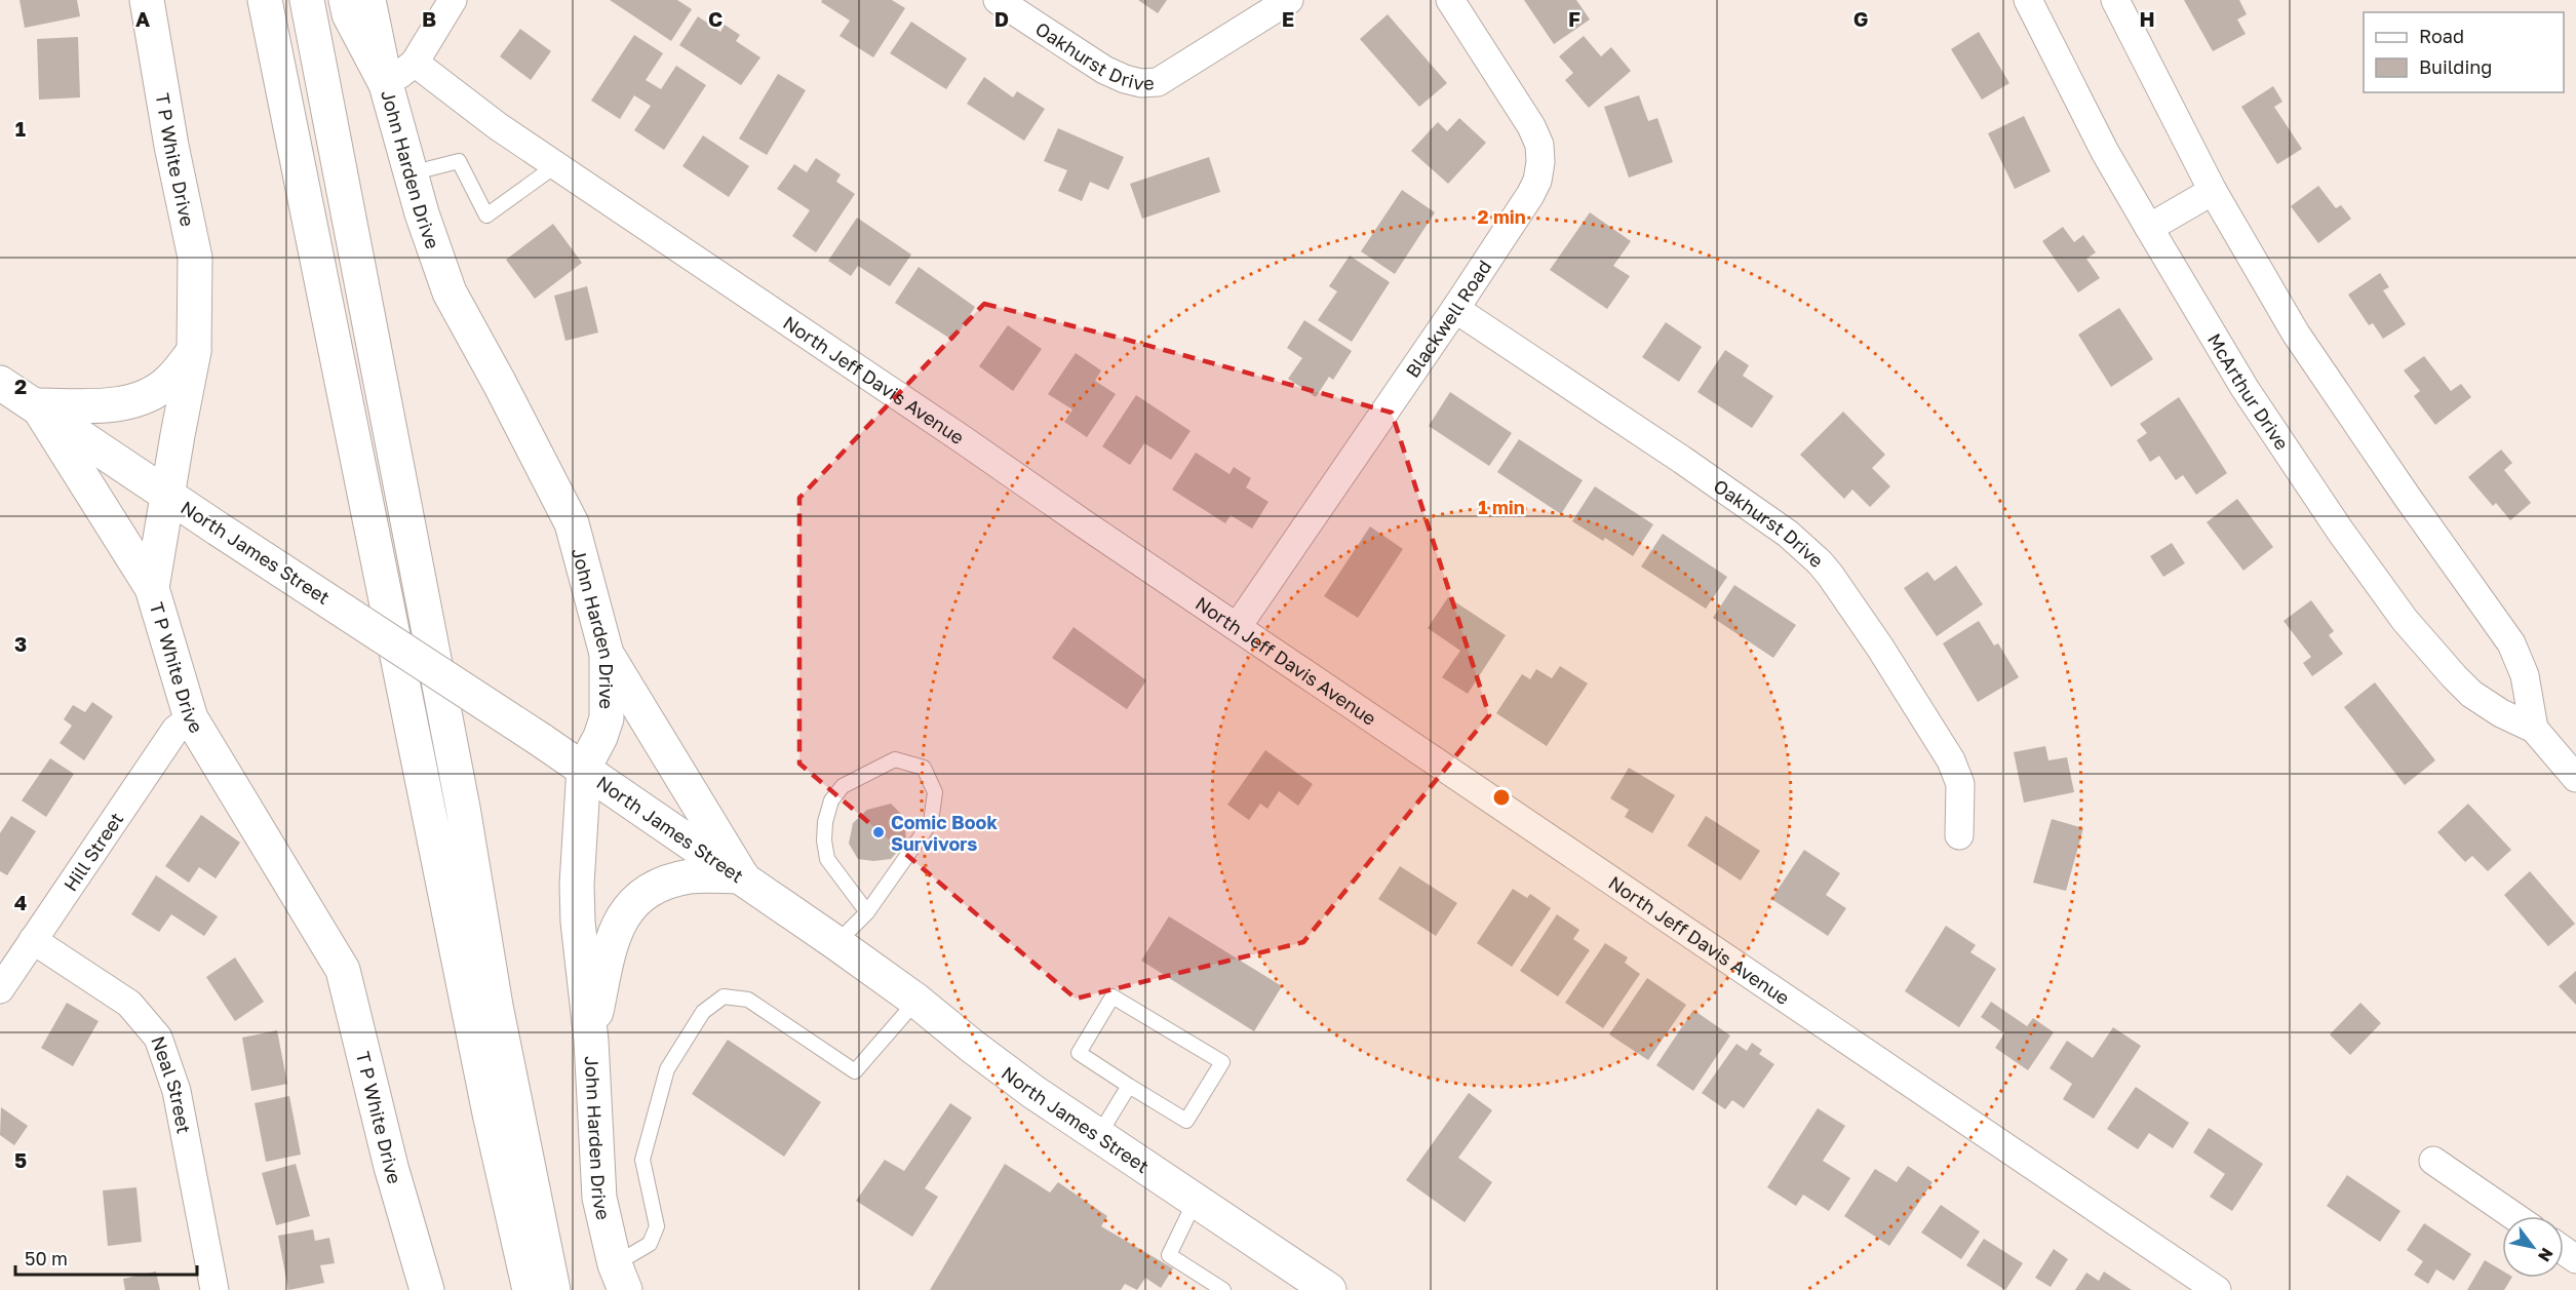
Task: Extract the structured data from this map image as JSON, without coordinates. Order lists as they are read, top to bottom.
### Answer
{
  "streets": {
    "main road": ["T P White Drive", "John Harden Drive", "North James Street"],
    "street": [
      "Oakhurst Drive",
      "Blackwell Road",
      "North Jeff Davis Avenue",
      "McArthur Drive",
      "Hill Street",
      "Neal Street"
    ]
  },
  "crossings": [
    ["Oakhurst Drive", "Blackwell Road"],
    ["T P White Drive", "North James Street"],
    ["T P White Drive", "Hill Street"],
    ["John Harden Drive", "North James Street"],
    ["Blackwell Road", "North Jeff Davis Avenue"],
    ["Hill Street", "Neal Street"]
  ],
  "places": ["Comic Book Survivors"],
  "legend": ["Road", "Building"],
  "scale_bar": "50 m",
  "north": "bottom right",
  "grid": {
    "columns": [
      "A",
      "B",
      "C",
      "D",
      "E",
      "F",
      "G",
      "H"
    ],
    "rows": [
      "1",
      "2",
      "3",
      "4",
      "5"
    ]
  },
  "rings": ["2 min", "1 min"]
}
